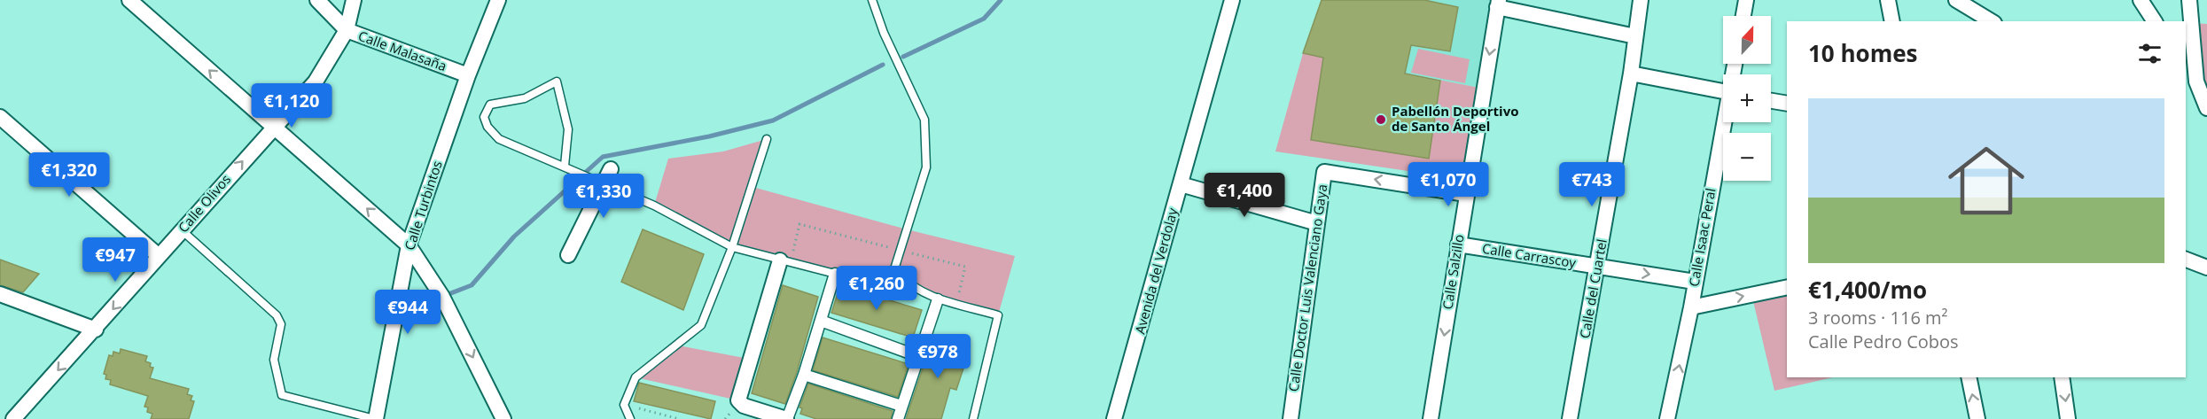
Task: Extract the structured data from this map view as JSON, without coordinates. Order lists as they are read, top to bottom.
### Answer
{
  "streets": {
    "street": [
      "Calle Malasaña",
      "Calle Olivos",
      "Calle Turbintos",
      "Calle Isaac Peral",
      "Calle Carrascoy",
      "Avenida del Verdolay",
      "Calle Salzillo",
      "Calle Doctor Luis Valenciano Gaya",
      "Calle del Cuartel"
    ]
  },
  "crossings": [
    ["Calle Malasaña", "Calle Olivos"],
    ["Calle Malasaña", "Calle Turbintos"],
    ["Calle Isaac Peral", "Calle Carrascoy"],
    ["Calle Carrascoy", "Calle Salzillo"],
    ["Calle Carrascoy", "Calle del Cuartel"],
    ["Calle Salzillo", "Calle Doctor Luis Valenciano Gaya"]
  ],
  "one_way": ["Calle Isaac Peral", "Calle Carrascoy", "Calle Salzillo"],
  "places": ["Pabellón Deportivo de Santo Ángel"],
  "north": "top",
  "page": {
    "map_buttons": ["+", "−"],
    "heading": "10 homes",
    "price": [
      "€1,120",
      "€1,320",
      "€1,070",
      "€743",
      "€1,400",
      "€1,330",
      "€947",
      "€1,260",
      "€944",
      "€978"
    ],
    "list": [
      {
        "name": "€1,400/mo",
        "note": "3 rooms · 116 m² · Calle Pedro Cobos"
      }
    ]
  }
}
